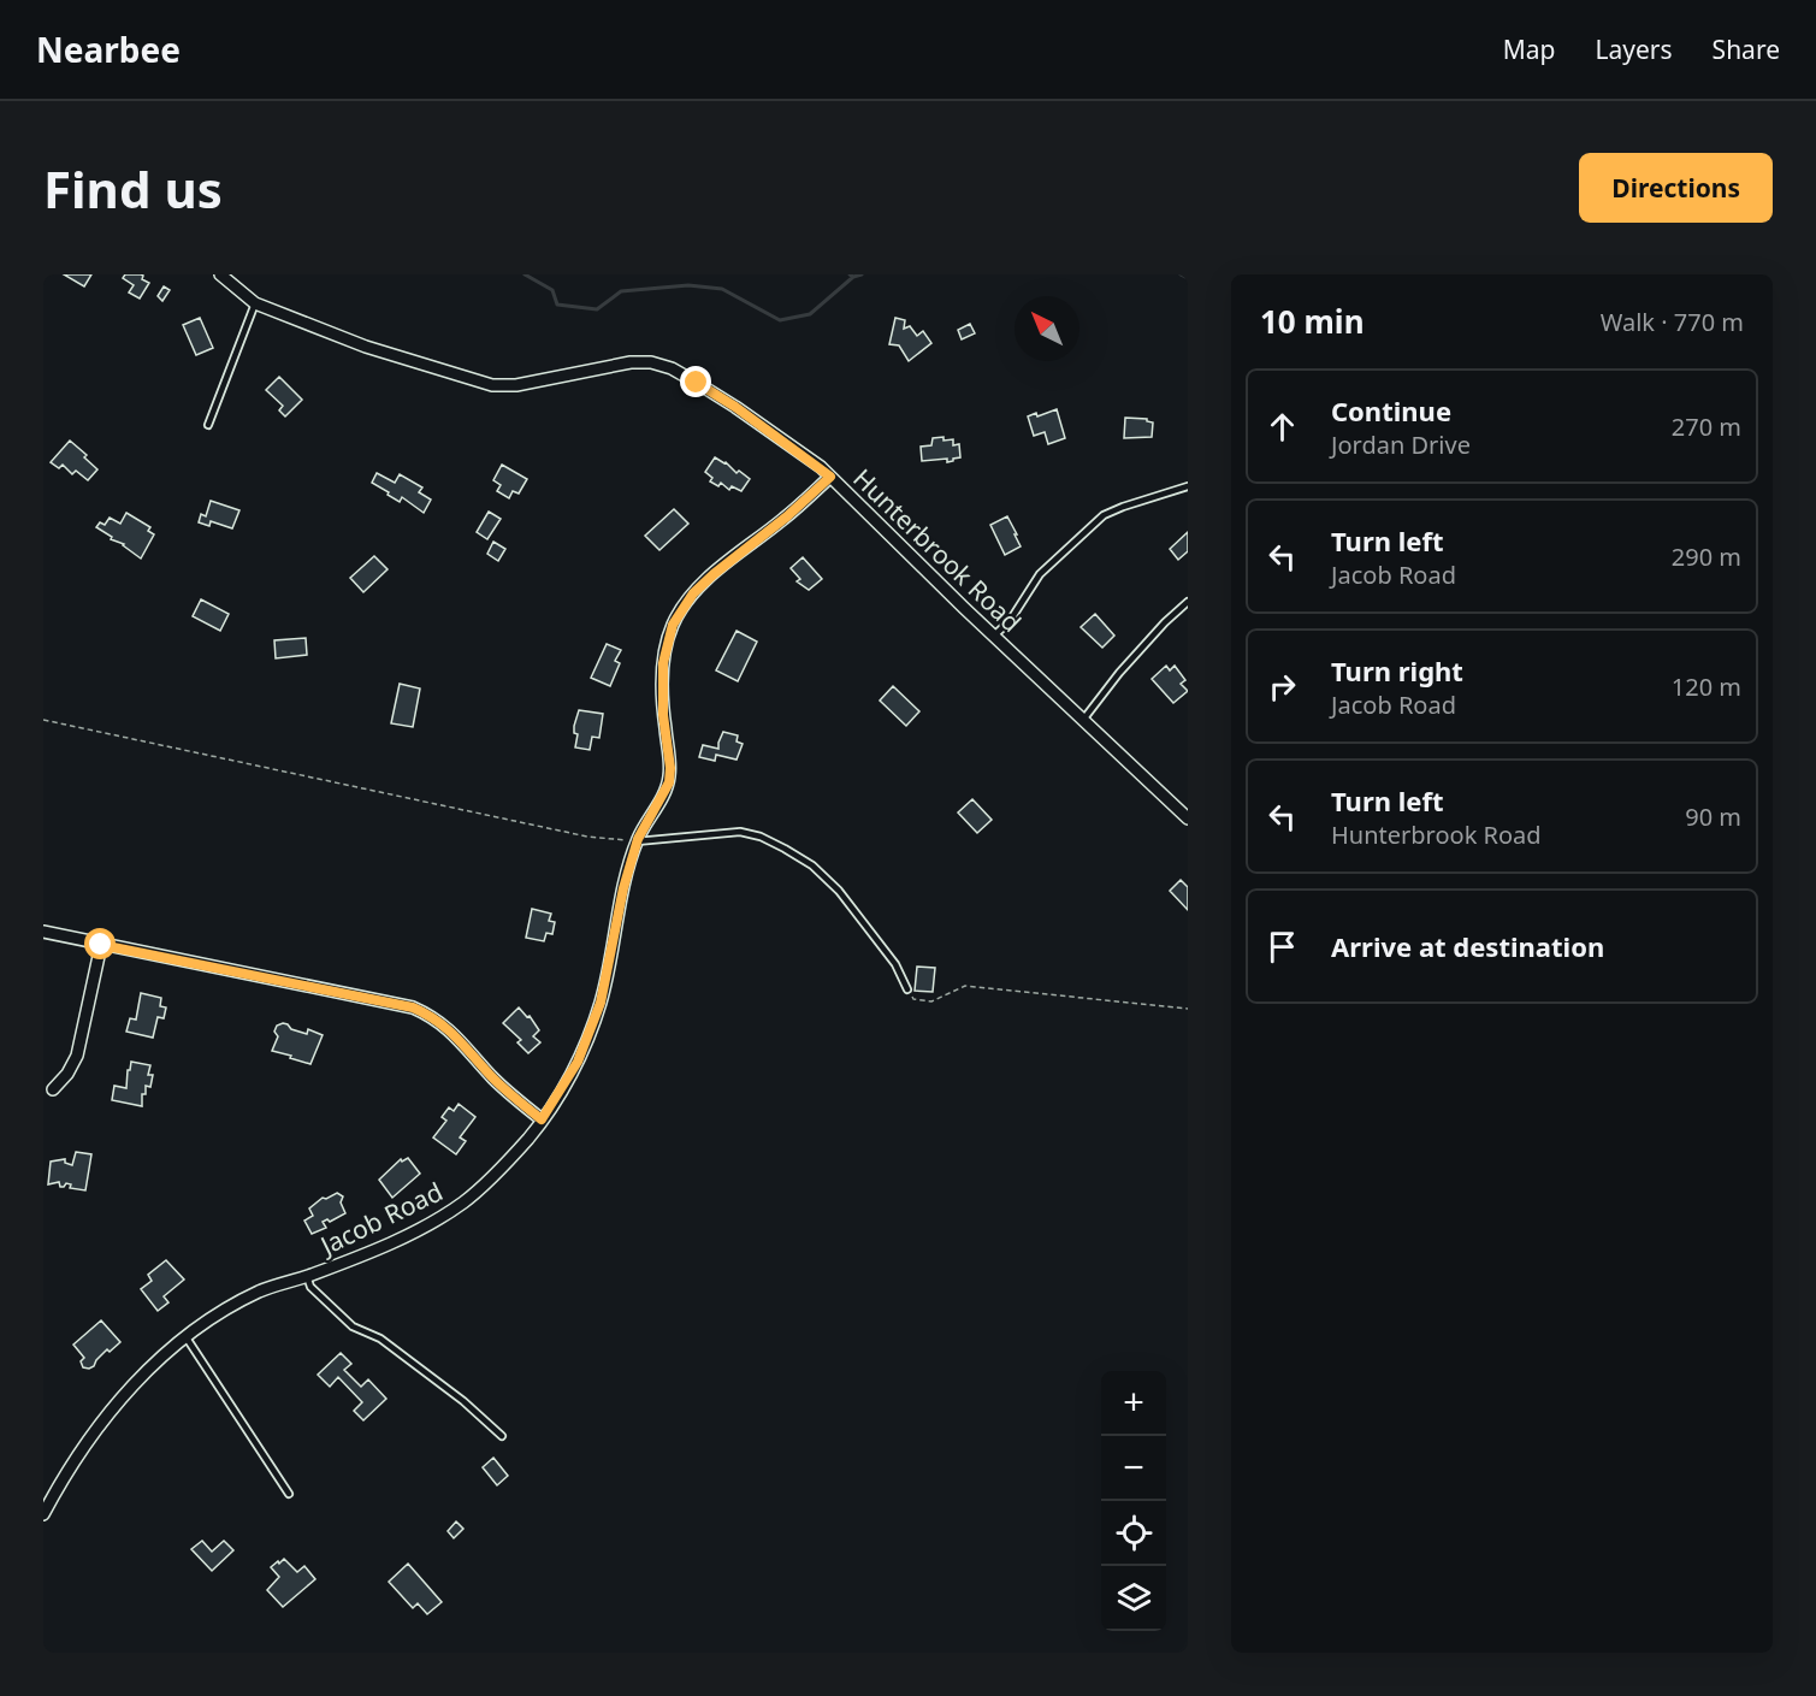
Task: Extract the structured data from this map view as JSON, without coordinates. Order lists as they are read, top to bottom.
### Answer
{
  "streets": {
    "street": ["Hunterbrook Road", "Jacob Road"]
  },
  "crossings": [
    ["Hunterbrook Road", "Jacob Road"]
  ],
  "north": "top left",
  "page": {
    "header": "Nearbee",
    "nav": ["Map", "Layers", "Share"],
    "buttons": "Directions",
    "title": "Find us",
    "heading": ["10 min", "Walk · 770 m"],
    "list": [
      ["Continue", "Jordan Drive", "270 m"],
      ["Turn left", "Jacob Road", "290 m"],
      ["Turn right", "Jacob Road", "120 m"],
      ["Turn left", "Hunterbrook Road", "90 m"],
      "Arrive at destination"
    ],
    "map_buttons": ["+", "−"]
  }
}
